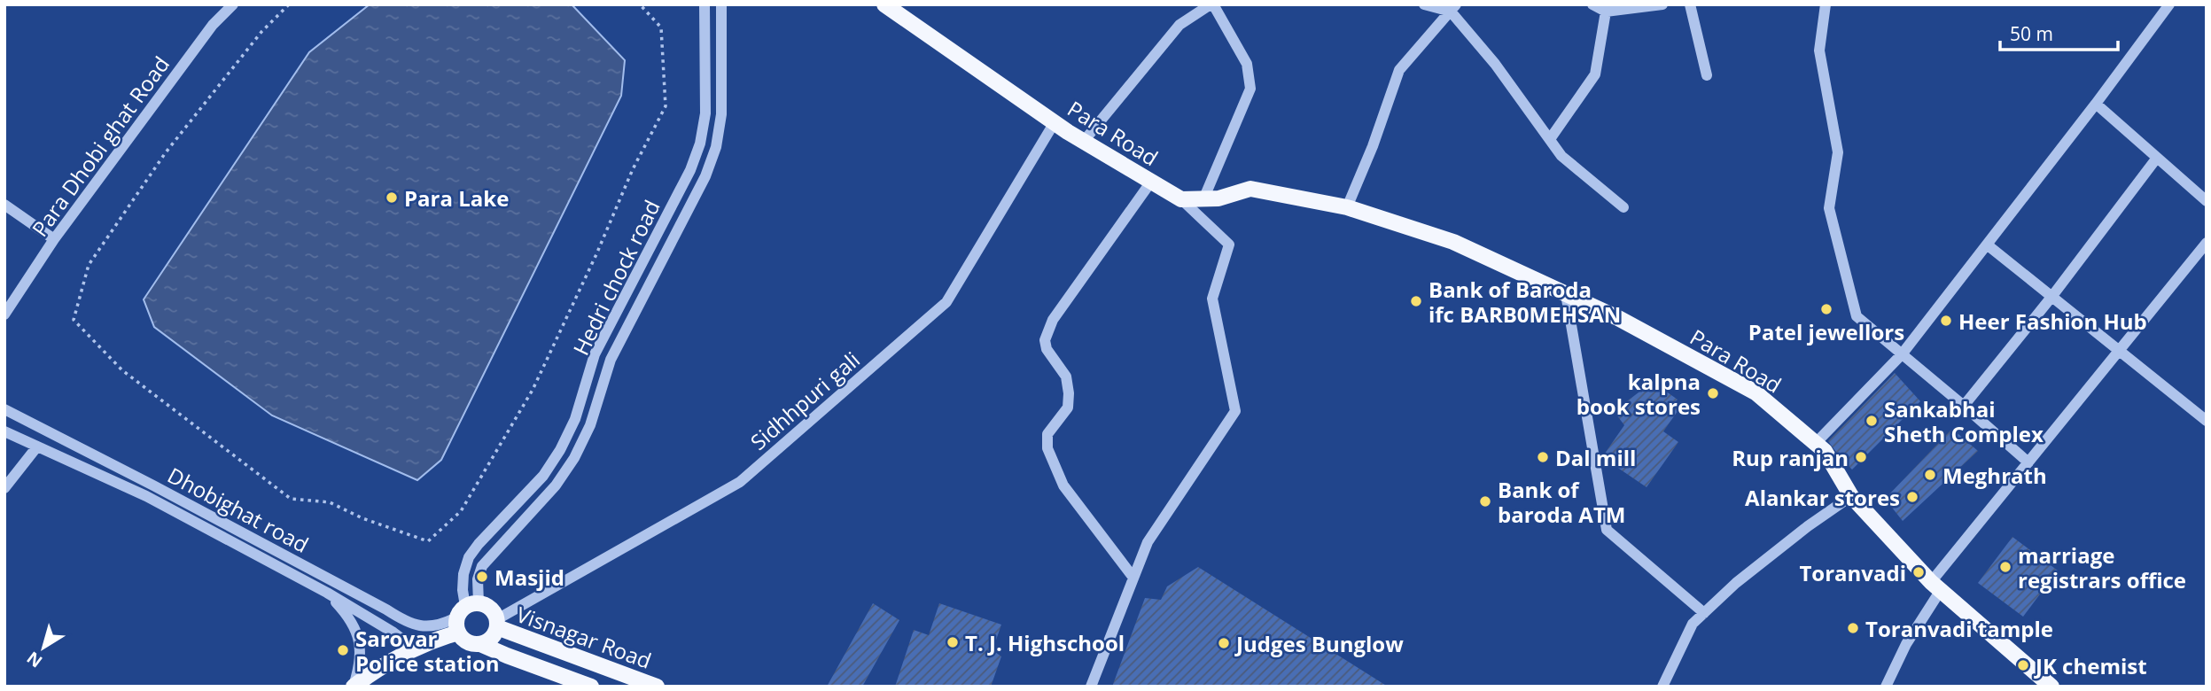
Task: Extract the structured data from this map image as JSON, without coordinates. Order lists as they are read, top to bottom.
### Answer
{
  "streets": {
    "main road": ["Para Road", "Visnagar Road"],
    "street": [
      "Para Dhobi ghat Road",
      "Hedri chock road",
      "Sidhhpuri gali",
      "Dhobighat road"
    ]
  },
  "crossings": [
    ["Para Road", "Sidhhpuri gali"],
    ["Hedri chock road", "Sidhhpuri gali"],
    ["Hedri chock road", "Dhobighat road"],
    ["Hedri chock road", "Visnagar Road"],
    ["Sidhhpuri gali", "Dhobighat road"],
    ["Sidhhpuri gali", "Visnagar Road"],
    ["Dhobighat road", "Visnagar Road"]
  ],
  "places": [
    "Para Lake",
    "Bank of Baroda ifc BARB0MEHSAN",
    "Patel jewellors",
    "Heer Fashion Hub",
    "kalpna book stores",
    "Sankabhai Sheth Complex",
    "Dal mill",
    "Rup ranjan",
    "Meghrath",
    "Alankar stores",
    "Bank of baroda ATM",
    "marriage registrars office",
    "Toranvadi",
    "Masjid",
    "Toranvadi tample",
    "T. J. Highschool",
    "Judges Bunglow",
    "Sarovar Police station",
    "JK chemist"
  ],
  "scale_bar": "50 m",
  "north": "bottom left"
}
